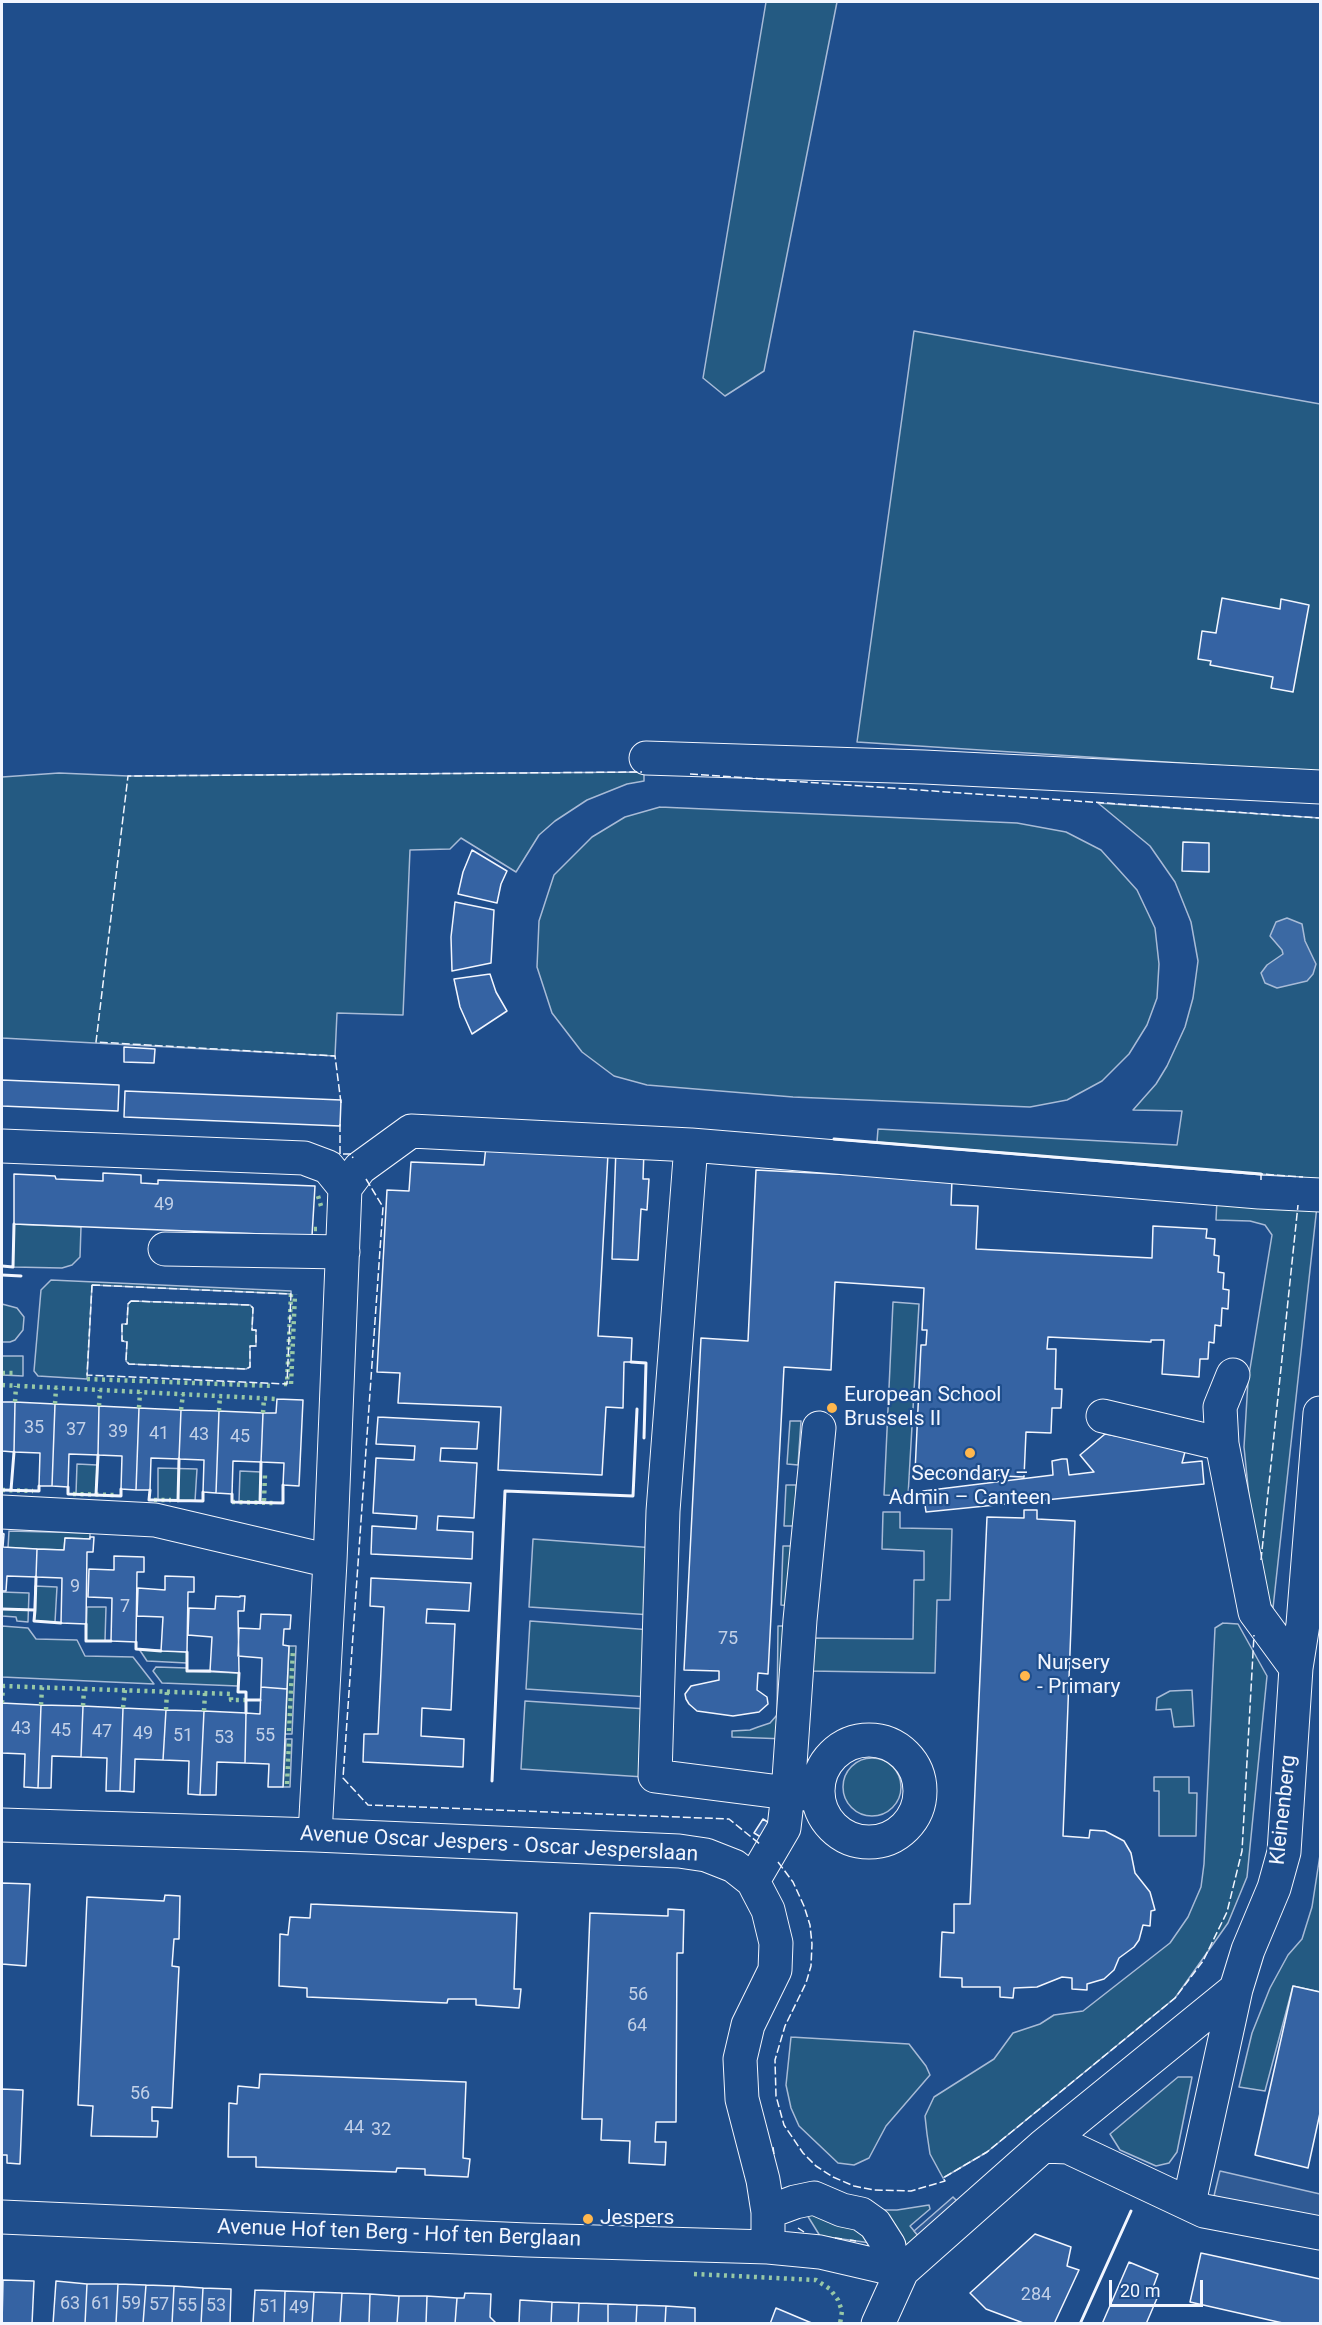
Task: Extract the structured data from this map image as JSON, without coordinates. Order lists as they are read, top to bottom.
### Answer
{
  "streets": {
    "street": ["Kleinenberg", "Avenue Oscar Jespers - Oscar Jesperslaan", "Avenue Hof ten Berg - Hof ten Berglaan"]
  },
  "crossings": [
    ["Avenue Oscar Jespers - Oscar Jesperslaan", "Avenue Hof ten Berg - Hof ten Berglaan"]
  ],
  "places": [
    "European School Brussels II",
    "Secondary – Admin – Canteen",
    "Nursery - Primary",
    "Jespers"
  ],
  "house_numbers": [
    "49",
    "35",
    "37",
    "39",
    "41",
    "43",
    "45",
    "9",
    "7",
    "75",
    "43",
    "45",
    "47",
    "49",
    "51",
    "55",
    "53",
    "56",
    "64",
    "56",
    "44",
    "32",
    "284",
    "63",
    "61",
    "59",
    "57",
    "55",
    "53",
    "51",
    "49"
  ],
  "scale_bar": "20 m"
}
